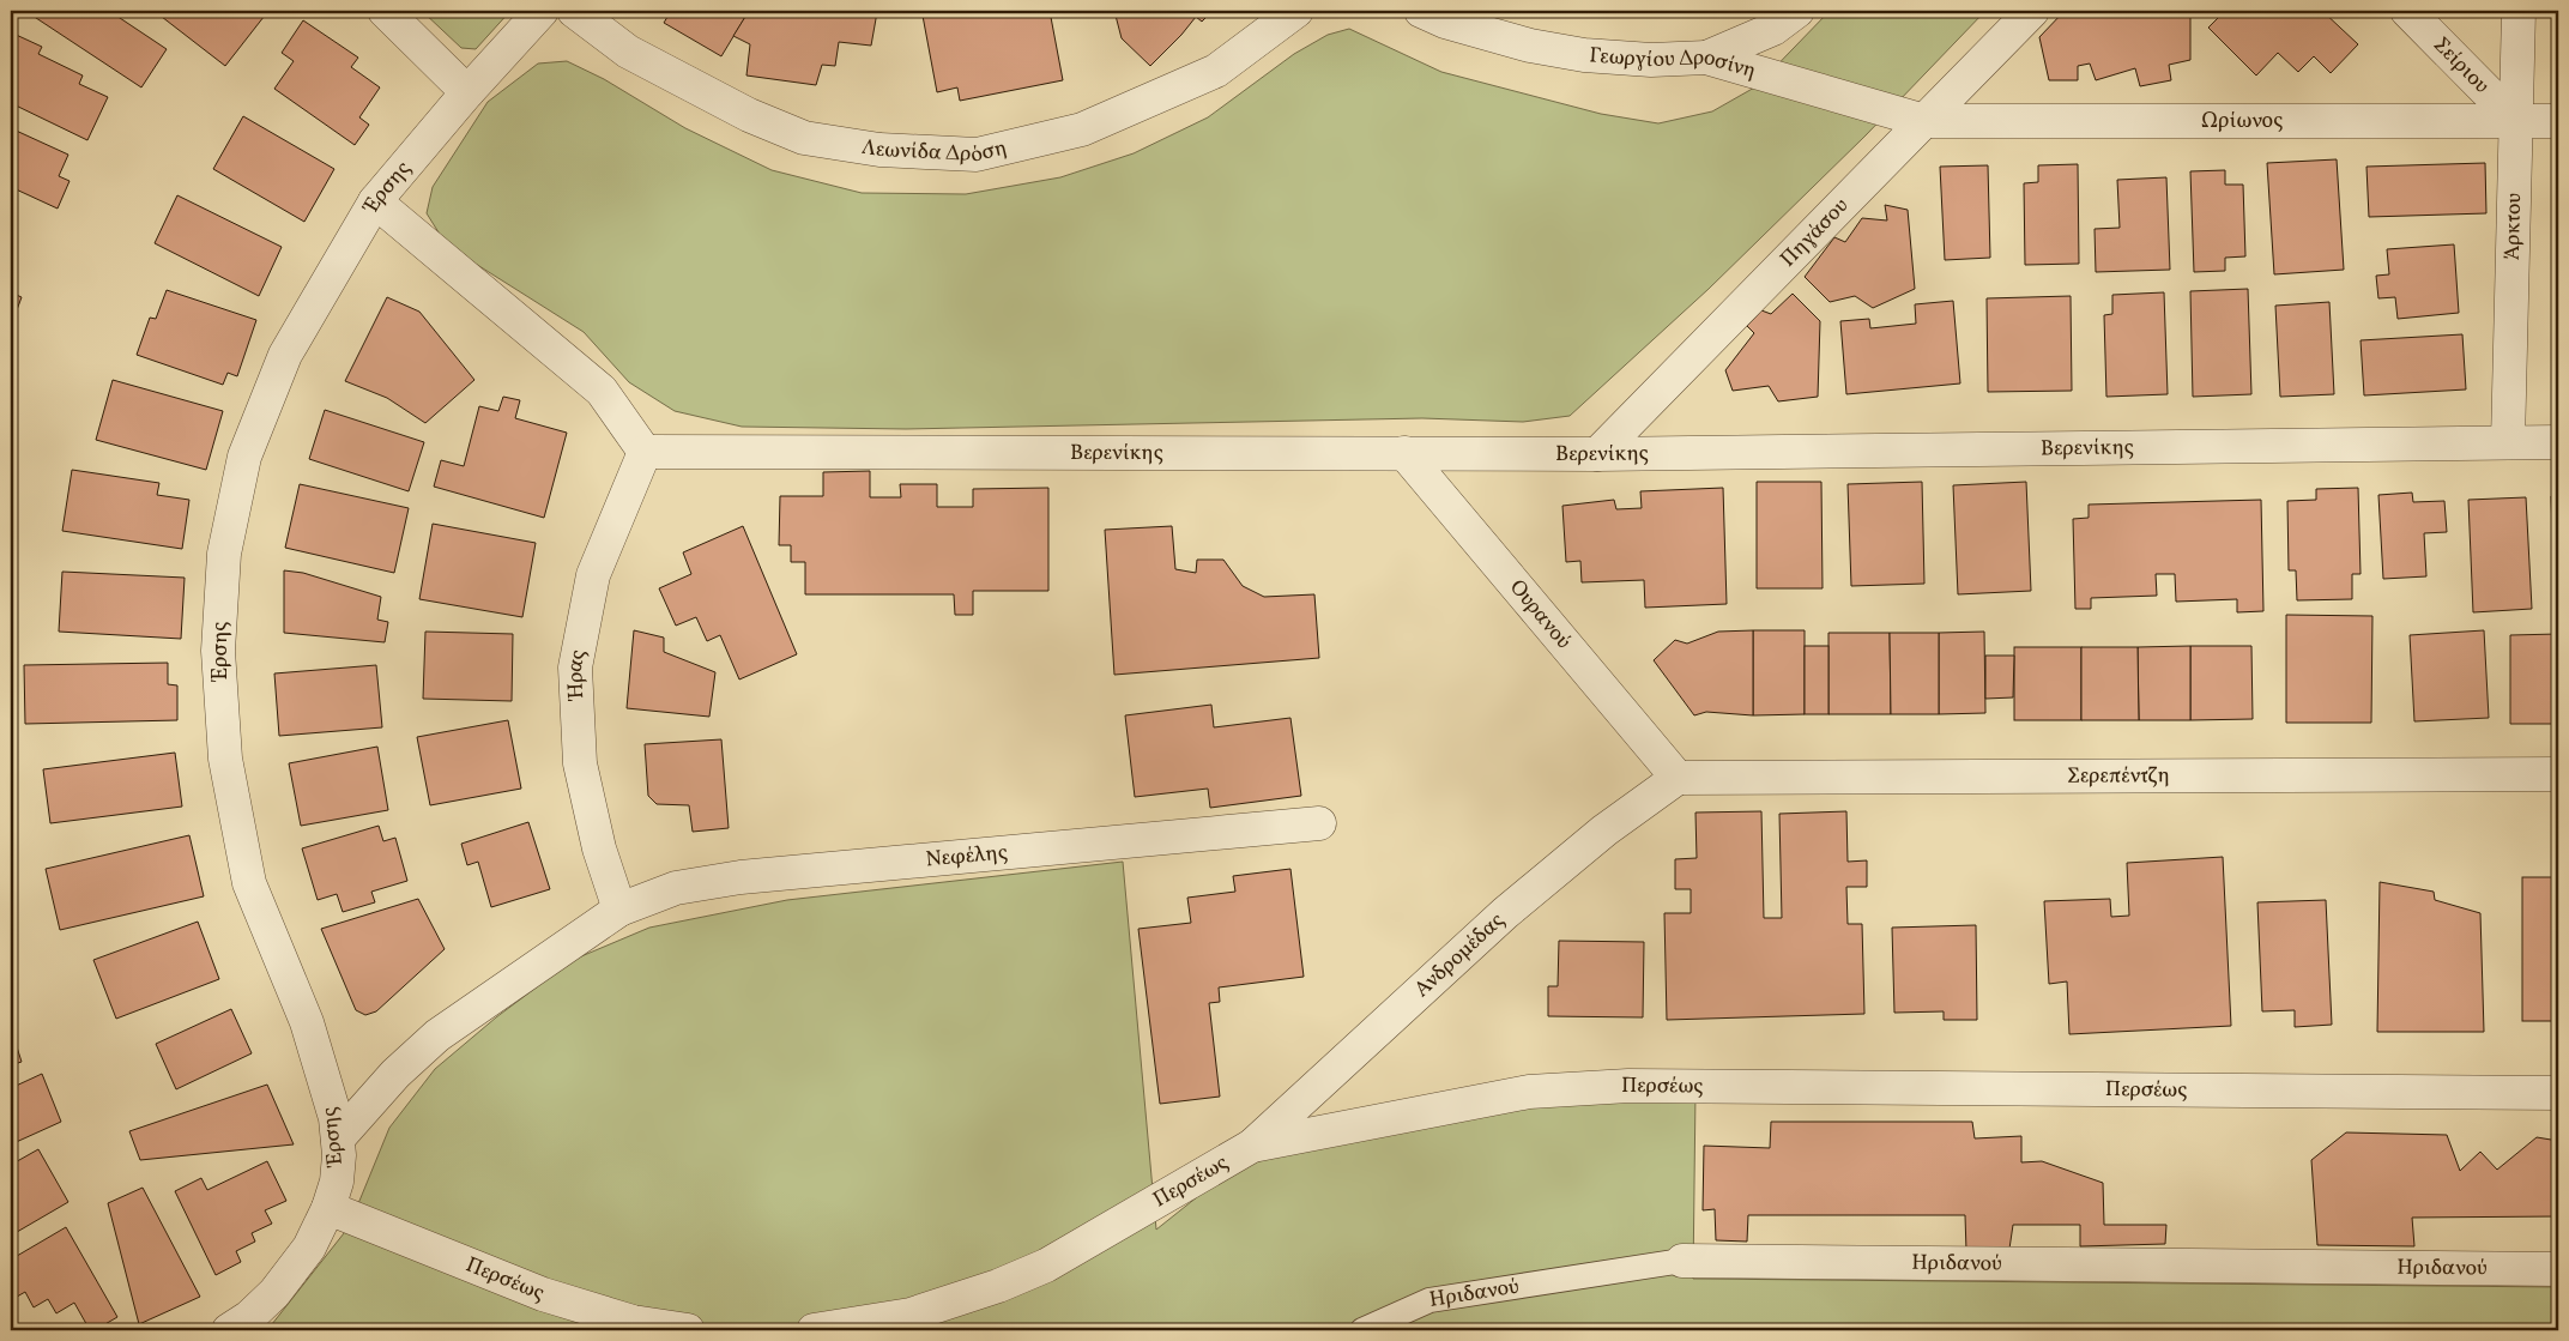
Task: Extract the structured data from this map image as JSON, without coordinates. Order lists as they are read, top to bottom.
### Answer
{
  "streets": {
    "street": [
      "Γεωργίου Δροσίνη",
      "Σείριου",
      "Ωρίωνος",
      "Λεωνίδα Δρόση",
      "Έρσης",
      "Άρκτου",
      "Πηγάσου",
      "Βερενίκης",
      "Ουρανού",
      "Ήρας",
      "Σερεπέντζη",
      "Νεφέλης",
      "Ανδρομέδας",
      "Περσέως",
      "Ηριδανού"
    ]
  },
  "crossings": [
    ["Γεωργίου Δροσίνη", "Ωρίωνος"],
    ["Γεωργίου Δροσίνη", "Πηγάσου"],
    ["Σείριου", "Ωρίωνος"],
    ["Σείριου", "Άρκτου"],
    ["Ωρίωνος", "Άρκτου"],
    ["Ωρίωνος", "Πηγάσου"],
    ["Έρσης", "Περσέως"],
    ["Άρκτου", "Βερενίκης"],
    ["Πηγάσου", "Βερενίκης"],
    ["Βερενίκης", "Ουρανού"],
    ["Βερενίκης", "Ήρας"],
    ["Ουρανού", "Σερεπέντζη"],
    ["Ουρανού", "Ανδρομέδας"],
    ["Ήρας", "Νεφέλης"],
    ["Σερεπέντζη", "Ανδρομέδας"],
    ["Ανδρομέδας", "Περσέως"]
  ]
}
